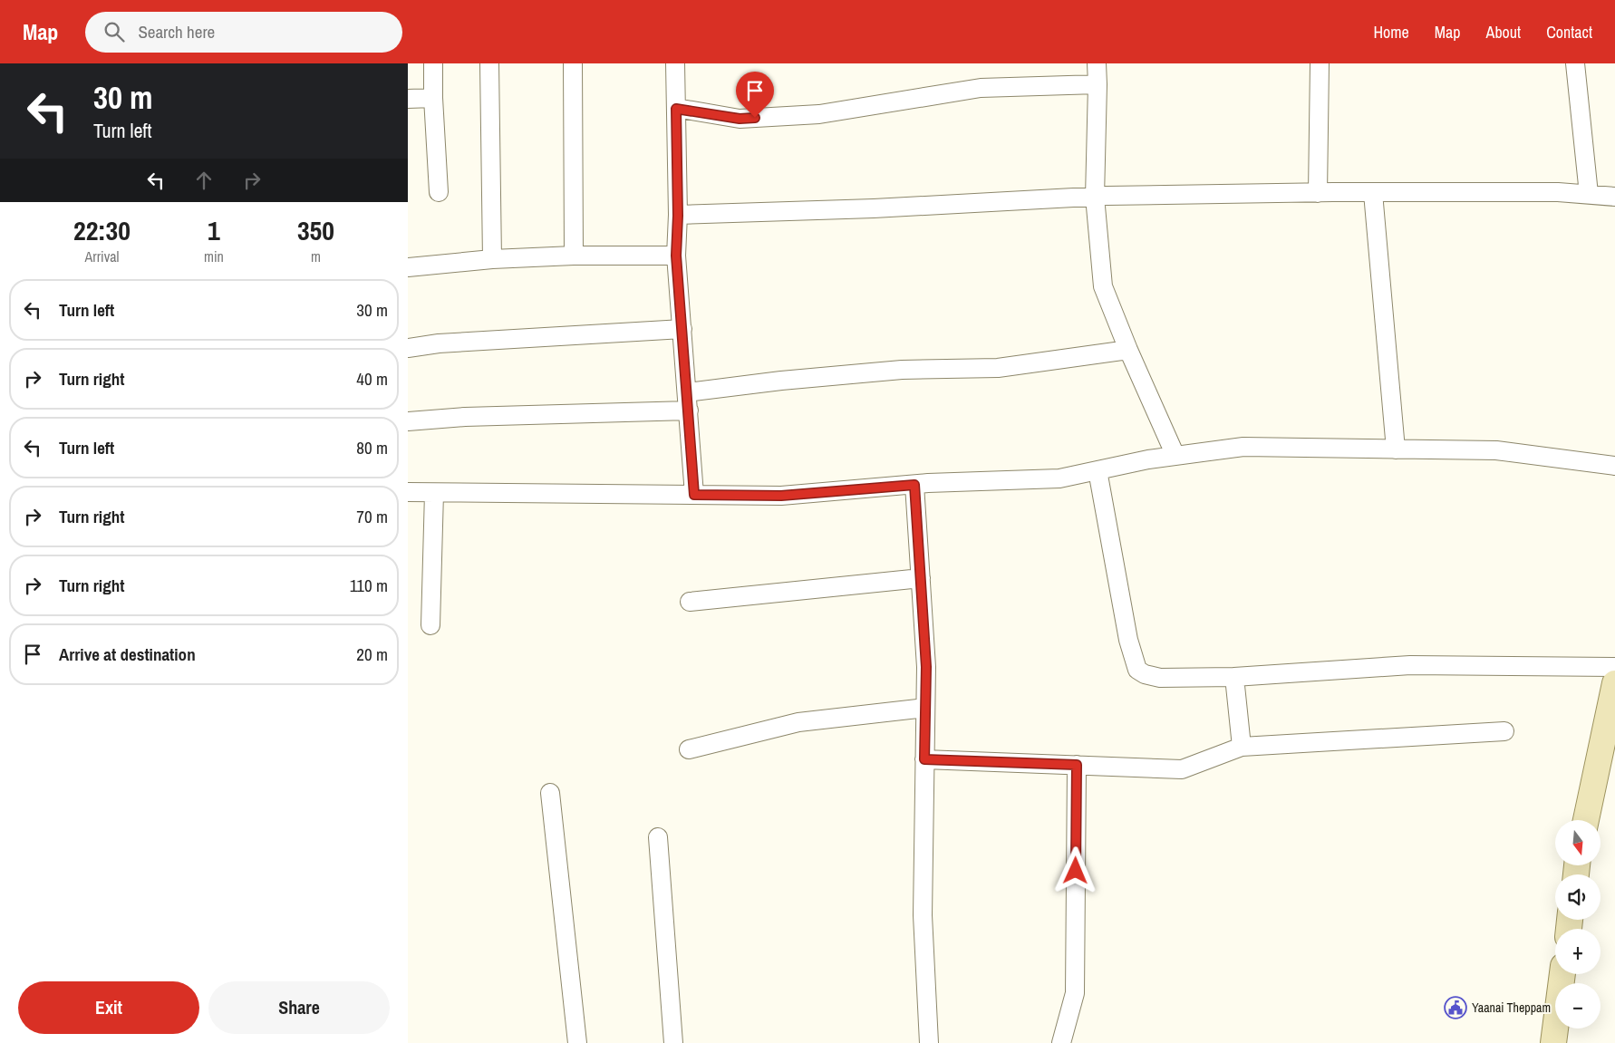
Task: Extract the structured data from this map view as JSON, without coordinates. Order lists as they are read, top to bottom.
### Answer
{
  "places": {
    "public building": ["Yaanai Theppam"]
  },
  "north": "bottom",
  "page": {
    "header": "Map",
    "search": "Search here",
    "nav": [
      "Home",
      "Map",
      "About",
      "Contact"
    ],
    "turn": ["30 m", "Turn left"],
    "eta": [
      "22:30",
      "Arrival",
      "1",
      "min",
      "350",
      "m"
    ],
    "list": [
      {
        "name": "Turn left",
        "value": "30 m"
      },
      {
        "name": "Turn right",
        "value": "40 m"
      },
      {
        "name": "Turn left",
        "value": "80 m"
      },
      {
        "name": "Turn right",
        "value": "70 m"
      },
      {
        "name": "Turn right",
        "value": "110 m"
      },
      {
        "name": "Arrive at destination",
        "value": "20 m"
      }
    ],
    "map_buttons": ["+", "−"],
    "buttons": ["Exit", "Share"]
  }
}
